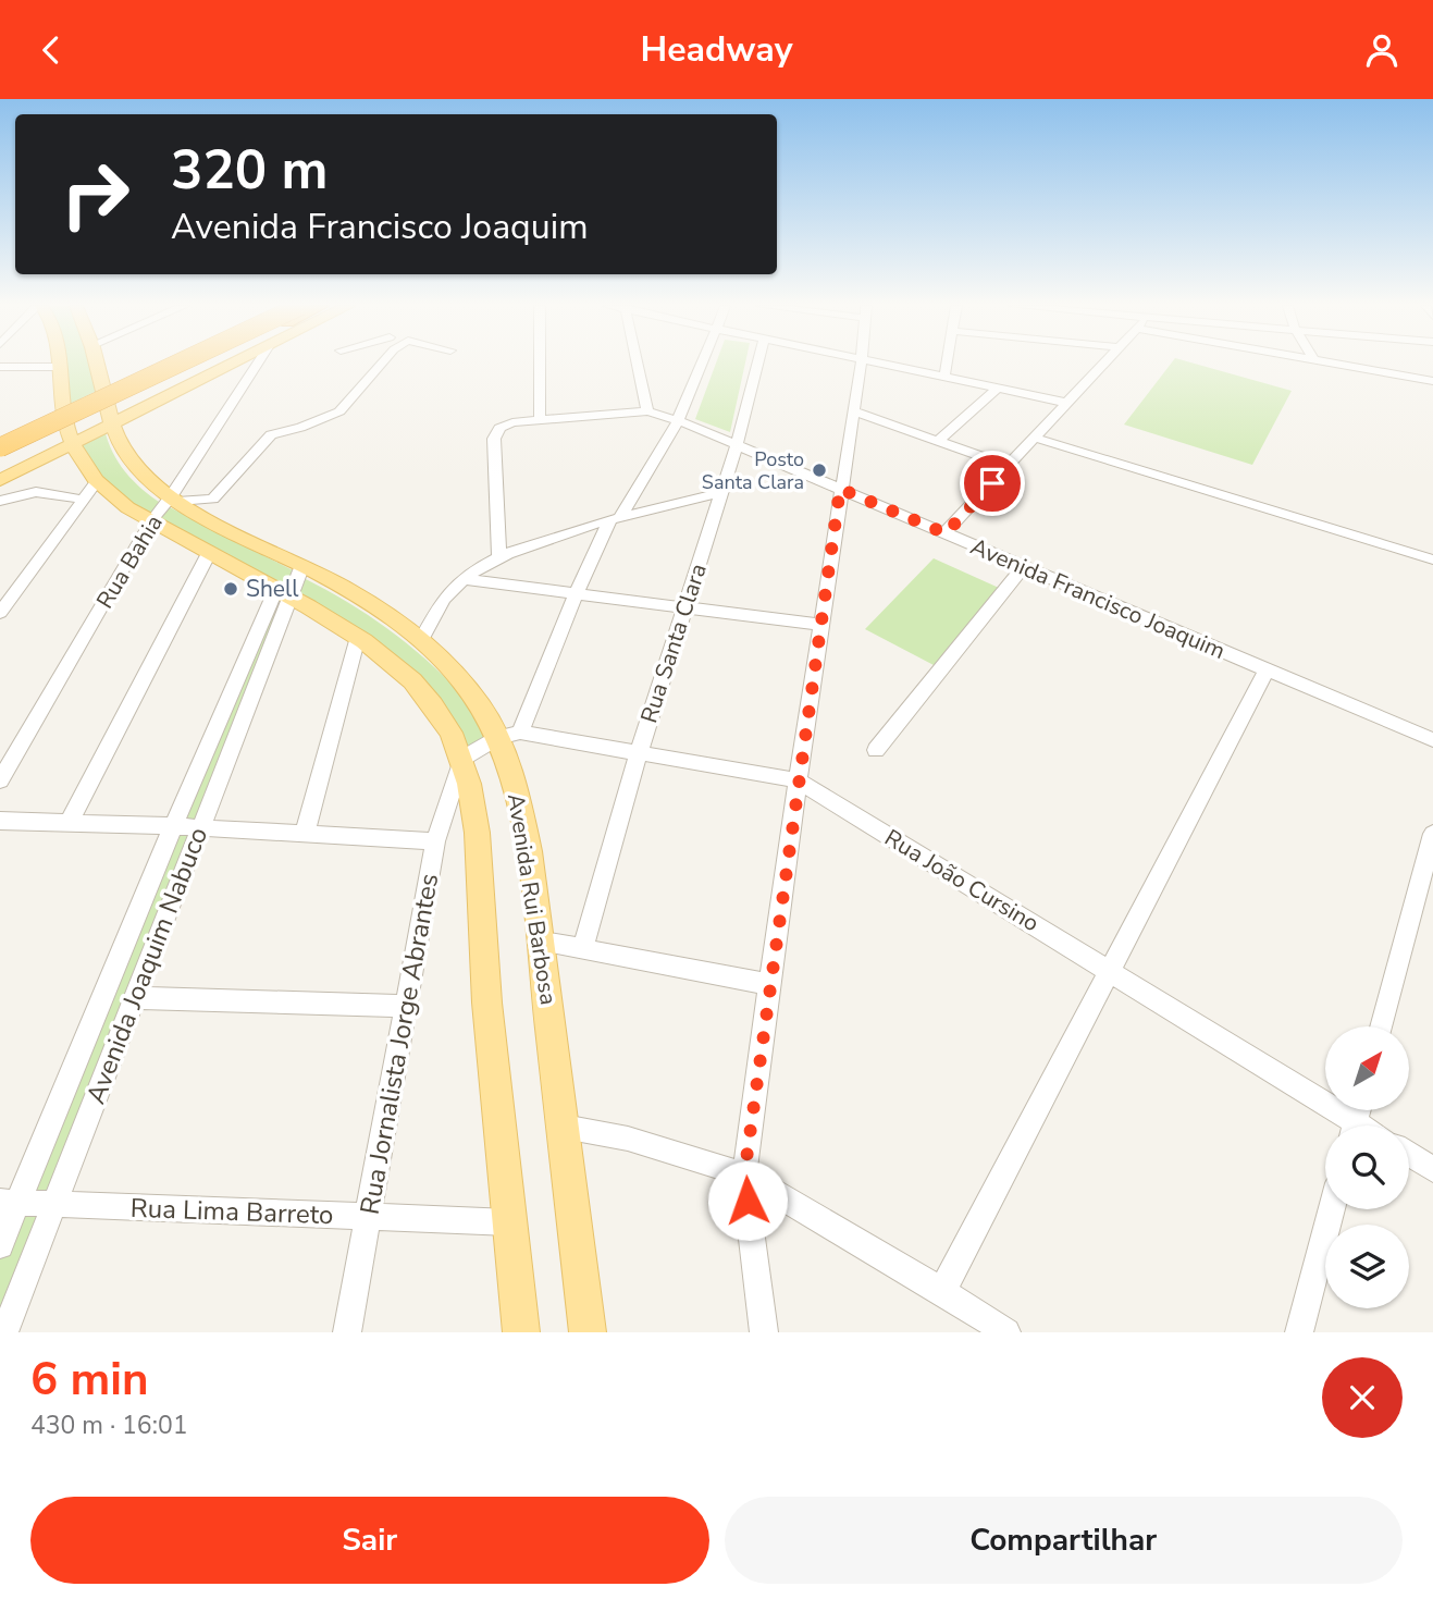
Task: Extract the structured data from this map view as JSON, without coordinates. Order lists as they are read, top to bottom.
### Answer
{
  "streets": {
    "main road": ["Avenida Rui Barbosa"],
    "street": [
      "Rua Bahia",
      "Avenida Francisco Joaquim",
      "Rua Santa Clara",
      "Rua João Cursino",
      "Avenida Joaquim Nabuco",
      "Rua Jornalista Jorge Abrantes",
      "Rua Lima Barreto"
    ]
  },
  "crossings": [
    ["Rua Bahia", "Avenida Rui Barbosa"],
    ["Avenida Francisco Joaquim", "Rua Santa Clara"],
    ["Rua Santa Clara", "Rua João Cursino"],
    ["Rua João Cursino", "Avenida Rui Barbosa"],
    ["Avenida Rui Barbosa", "Avenida Joaquim Nabuco"],
    ["Avenida Rui Barbosa", "Rua Jornalista Jorge Abrantes"],
    ["Avenida Rui Barbosa", "Rua Lima Barreto"],
    ["Avenida Joaquim Nabuco", "Rua Lima Barreto"],
    ["Rua Jornalista Jorge Abrantes", "Rua Lima Barreto"]
  ],
  "places": ["Posto Santa Clara", "Shell"],
  "north": "top right",
  "page": {
    "header": "Headway",
    "turn": ["320 m", "Avenida Francisco Joaquim"],
    "heading": ["6 min", "430 m · 16:01"],
    "buttons": ["Sair", "Compartilhar"]
  }
}
